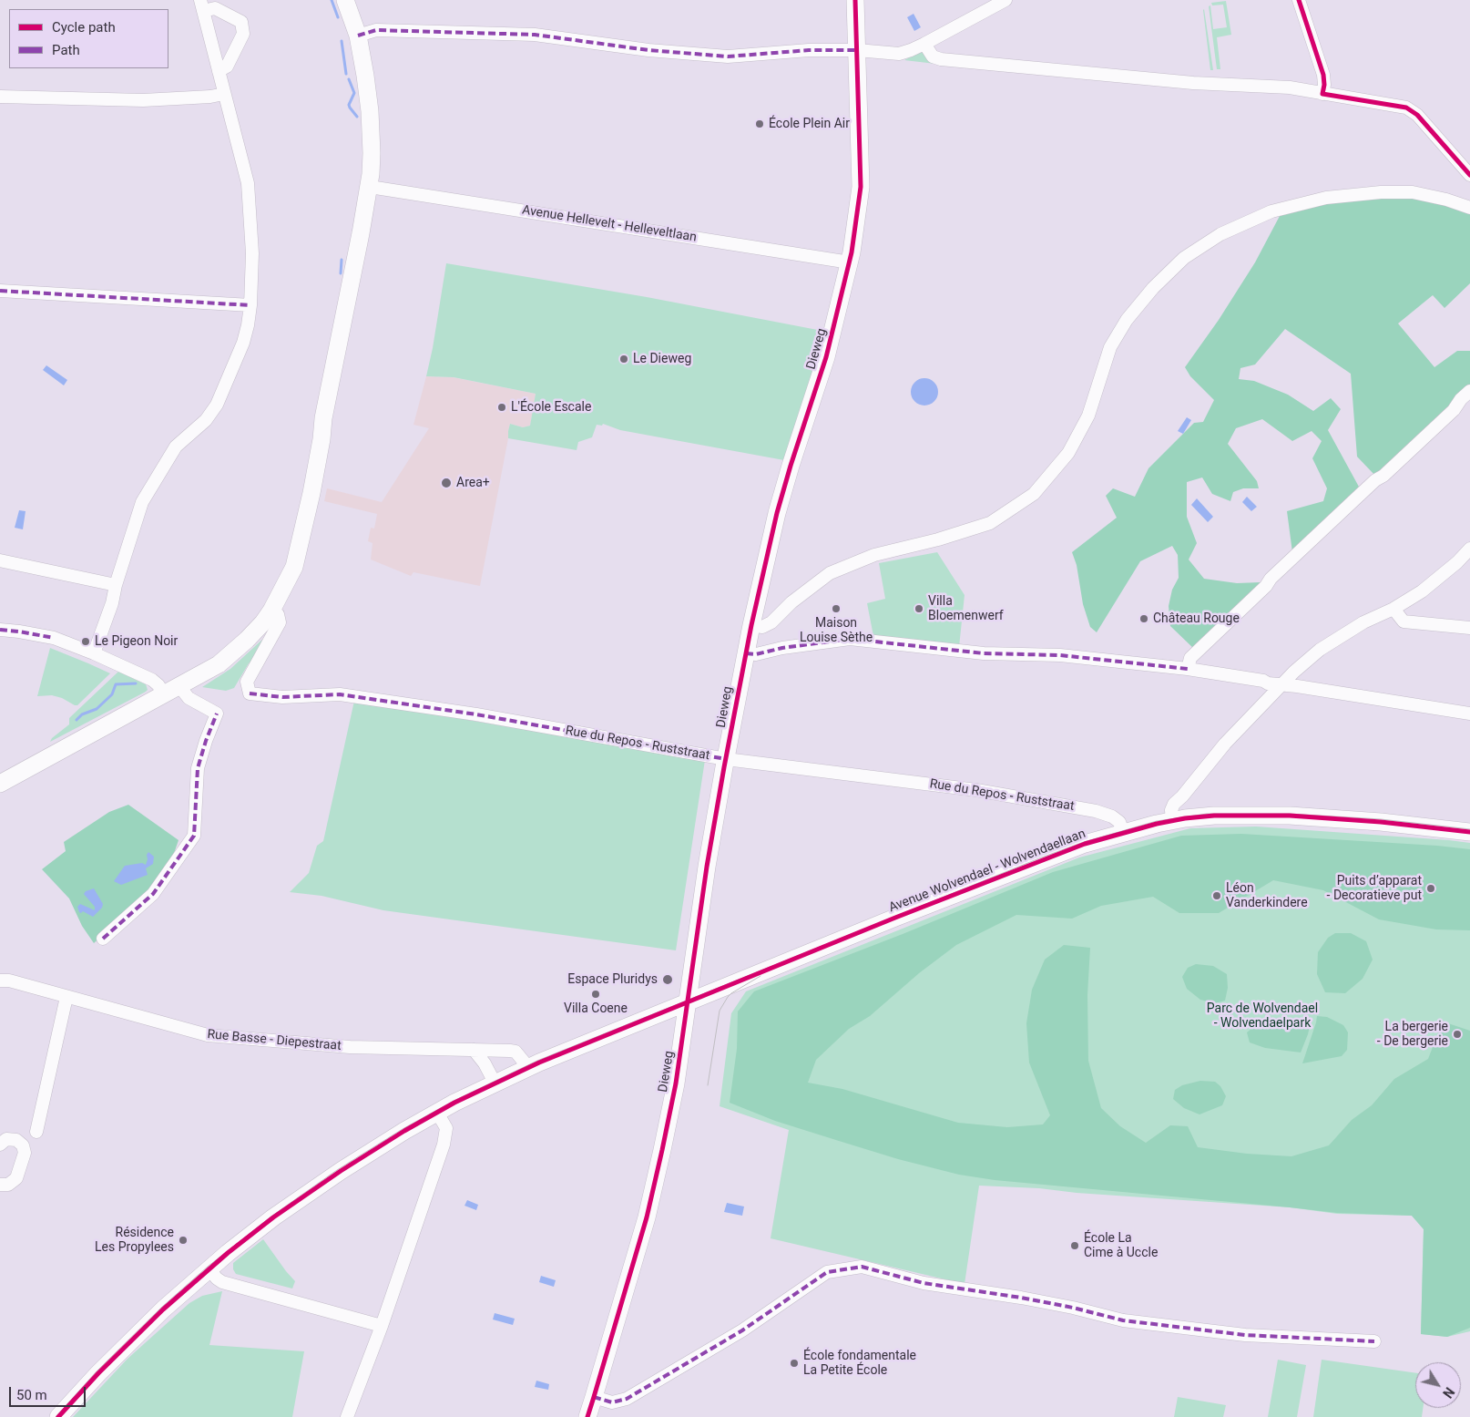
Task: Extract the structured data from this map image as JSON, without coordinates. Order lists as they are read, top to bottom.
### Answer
{
  "streets": {
    "street": [
      "Avenue Hellevelt - Helleveltlaan",
      "Dieweg",
      "Rue du Repos - Ruststraat",
      "Avenue Wolvendael - Wolvendaellaan",
      "Rue Basse - Diepestraat"
    ]
  },
  "crossings": [
    ["Avenue Hellevelt - Helleveltlaan", "Dieweg"],
    ["Dieweg", "Rue du Repos - Ruststraat"],
    ["Dieweg", "Avenue Wolvendael - Wolvendaellaan"],
    ["Rue du Repos - Ruststraat", "Avenue Wolvendael - Wolvendaellaan"],
    ["Avenue Wolvendael - Wolvendaellaan", "Rue Basse - Diepestraat"]
  ],
  "parks": ["Parc de Wolvendael - Wolvendaelpark"],
  "places": [
    "École Plein Air",
    "Le Dieweg",
    "L'École Escale",
    "Area+",
    "Maison Louise Sèthe",
    "Villa Bloemenwerf",
    "Château Rouge",
    "Le Pigeon Noir",
    "Puits d’apparat - Decoratieve put",
    "Léon Vanderkindere",
    "Espace Pluridys",
    "Villa Coene",
    "La bergerie - De bergerie",
    "Résidence Les Propylees",
    "École La Cime à Uccle",
    "École fondamentale La Petite École"
  ],
  "legend": ["Cycle path", "Path"],
  "scale_bar": "50 m",
  "north": "bottom right"
}
